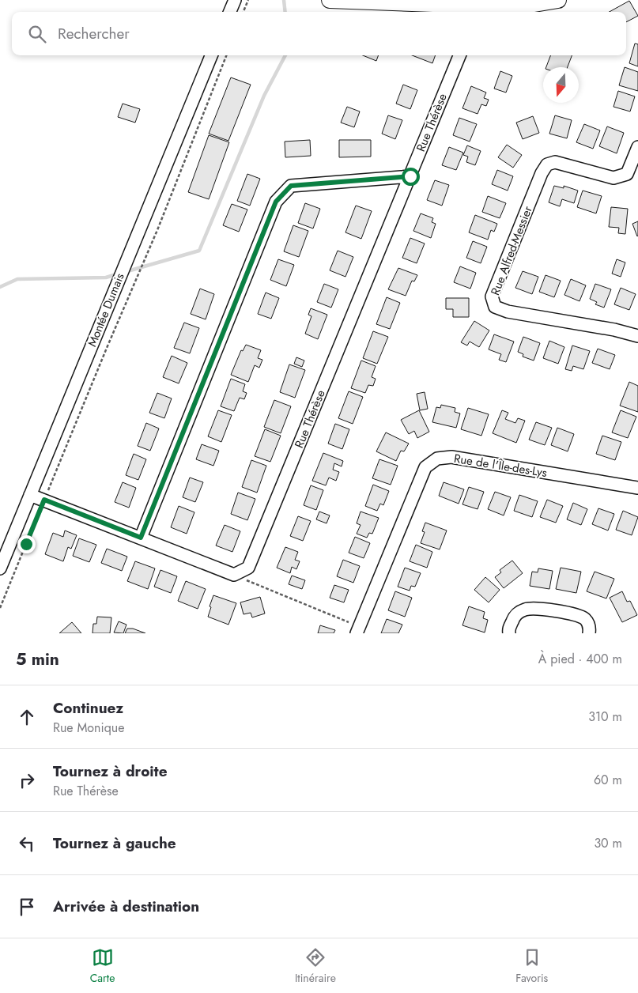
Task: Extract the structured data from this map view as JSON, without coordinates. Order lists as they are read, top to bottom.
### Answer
{
  "streets": {
    "street": [
      "Rue Thérèse",
      "Rue Alfred-Messier",
      "Montée Dumais",
      "Rue de l'Île-des-Lys"
    ]
  },
  "north": "bottom",
  "page": {
    "search": "Rechercher",
    "heading": ["5 min", "À pied · 400 m"],
    "list": [
      ["Continuez", "Rue Monique", "310 m"],
      ["Tournez à droite", "Rue Thérèse", "60 m"],
      ["Tournez à gauche", "30 m"],
      "Arrivée à destination"
    ],
    "nav": ["Carte", "Itinéraire", "Favoris"]
  }
}
